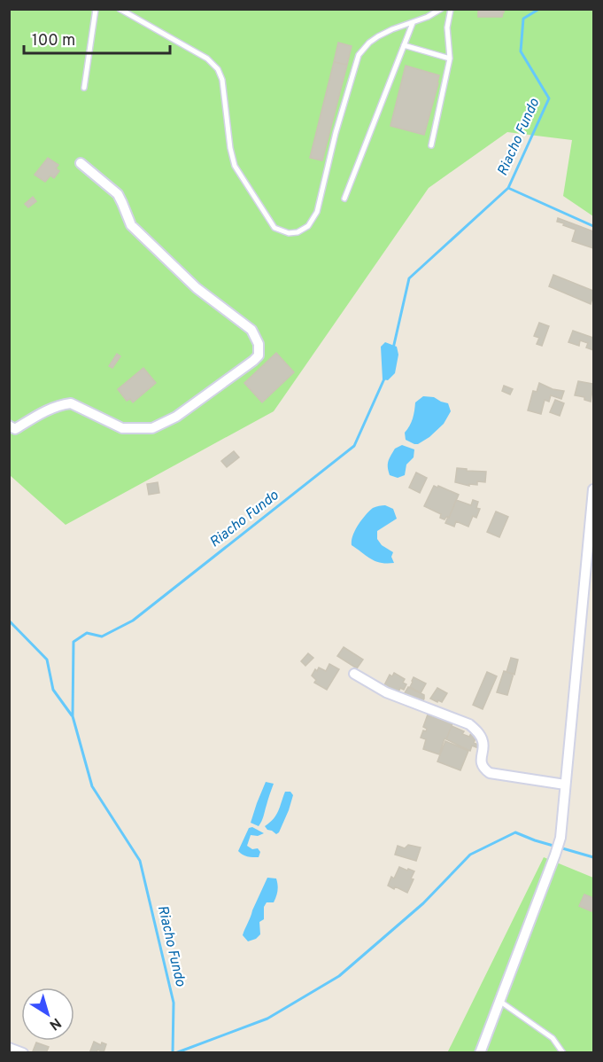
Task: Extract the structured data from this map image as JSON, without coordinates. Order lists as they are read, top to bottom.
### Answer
{
  "water": ["Riacho Fundo"],
  "scale_bar": "100 m",
  "north": "bottom right"
}
